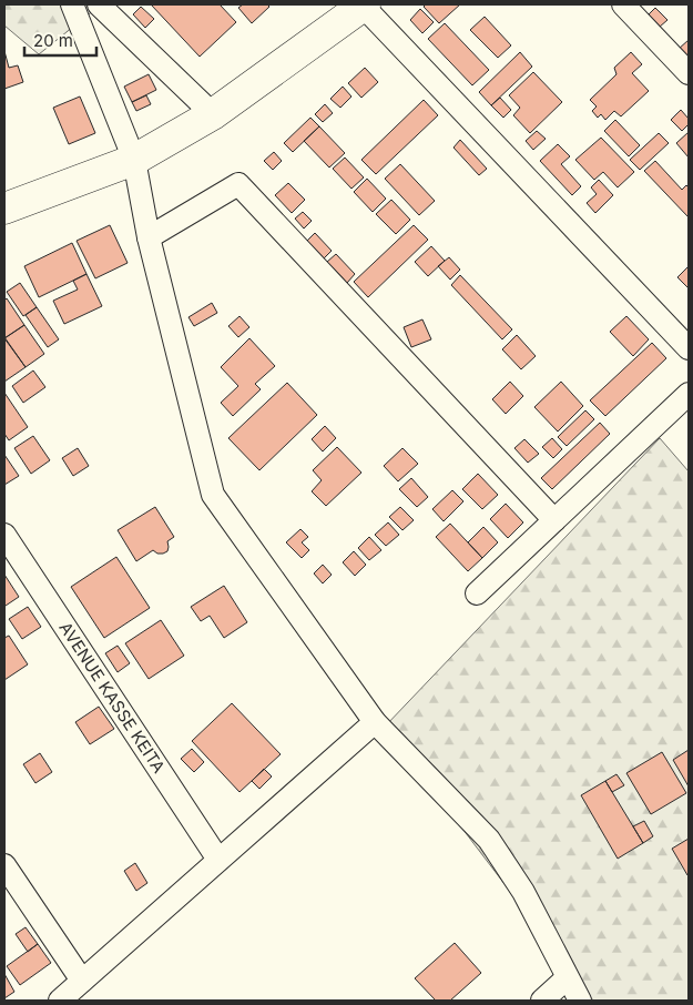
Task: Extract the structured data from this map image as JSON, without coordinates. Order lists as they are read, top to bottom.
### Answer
{
  "streets": {
    "street": ["AVENUE KASSE KEITA"]
  },
  "scale_bar": "20 m"
}
